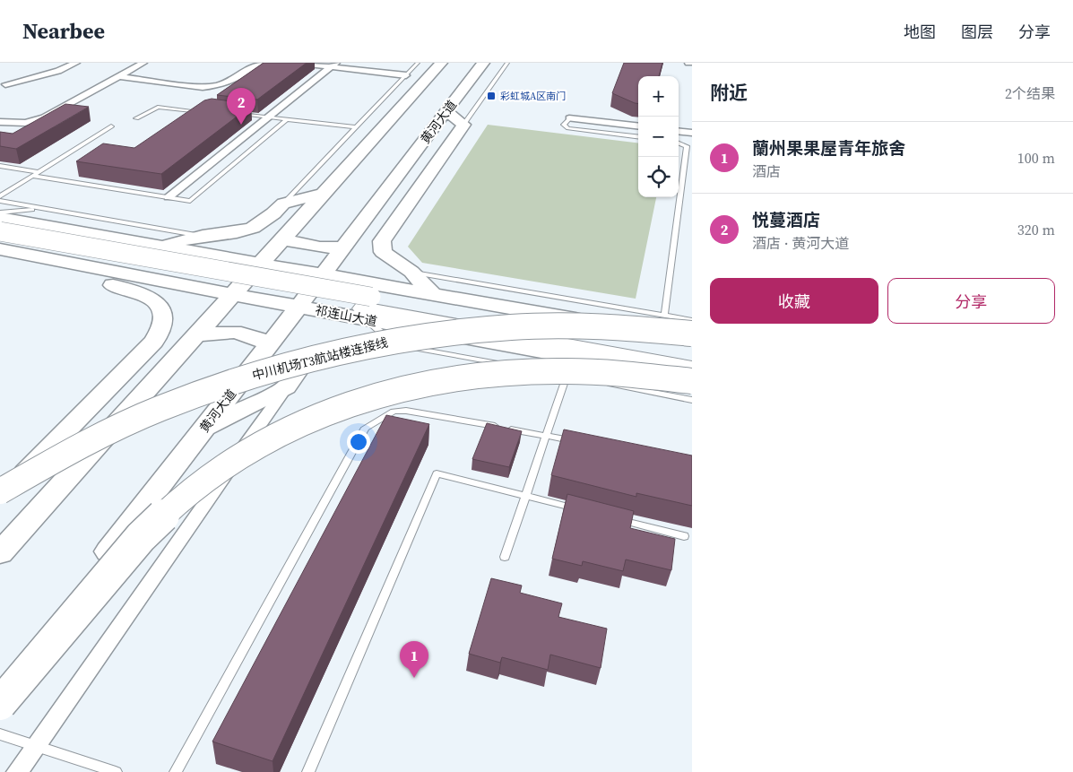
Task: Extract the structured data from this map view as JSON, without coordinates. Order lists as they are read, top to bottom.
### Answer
{
  "streets": {
    "highway": ["中川机场T3航站楼连接线"],
    "main road": ["黄河大道", "祁连山大道"]
  },
  "crossings": [
    ["黄河大道", "祁连山大道"]
  ],
  "places": {
    "transit": ["彩虹城A区南门"]
  },
  "page": {
    "header": "Nearbee",
    "nav": ["地图", "图层", "分享"],
    "heading": ["附近", "2个结果"],
    "map_buttons": ["+", "−"],
    "pins": ["2", "1"],
    "list": [
      {
        "mark": "1",
        "name": "蘭州果果屋青年旅舍",
        "note": "酒店",
        "value": "100 m"
      },
      {
        "mark": "2",
        "name": "悦蔓酒店",
        "note": "酒店 · 黄河大道",
        "value": "320 m"
      }
    ],
    "buttons": ["收藏", "分享"]
  }
}
